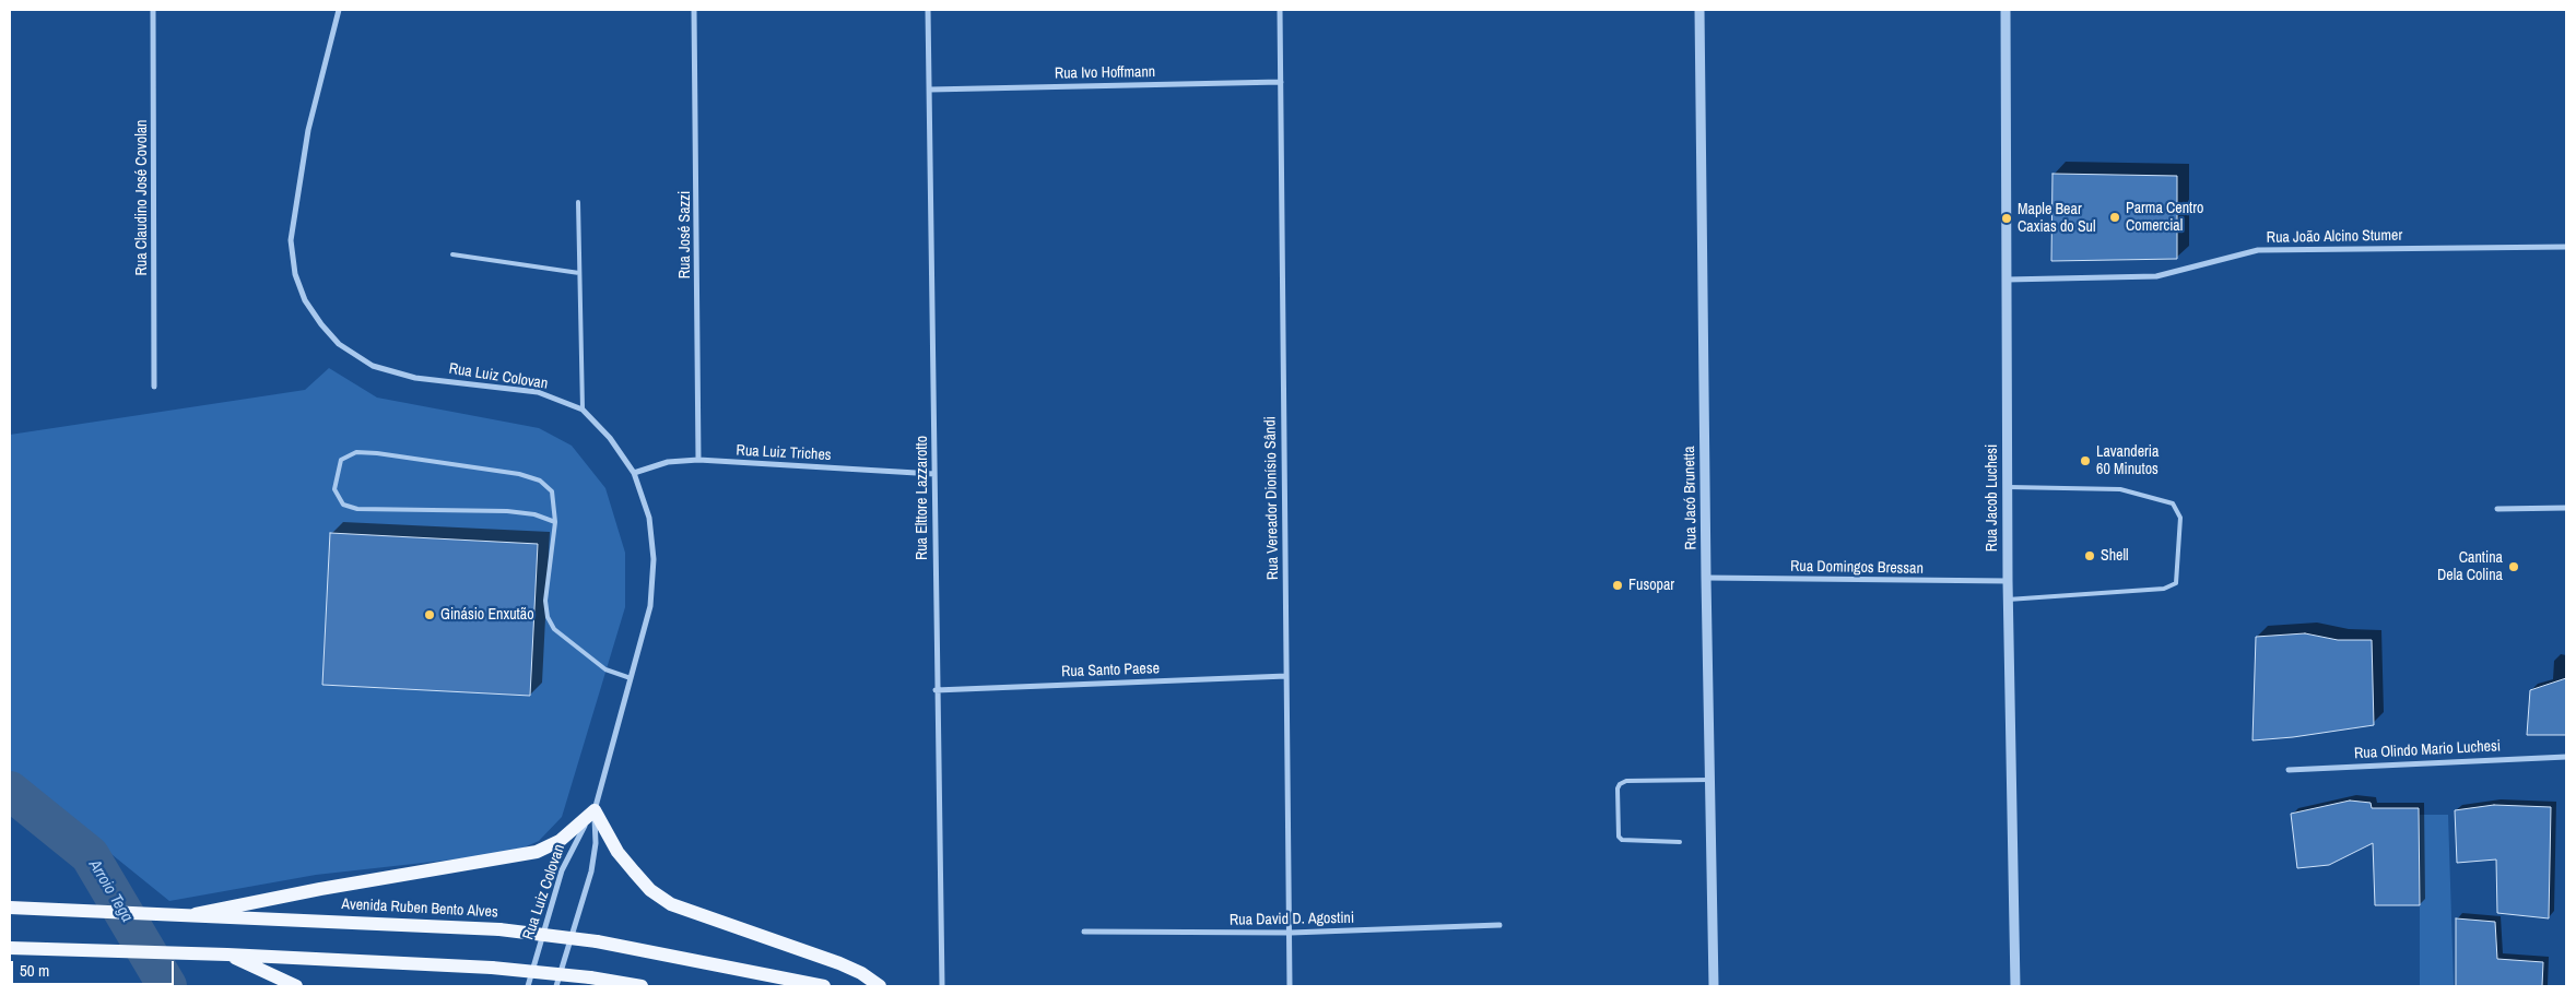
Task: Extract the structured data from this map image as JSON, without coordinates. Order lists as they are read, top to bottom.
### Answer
{
  "streets": {
    "main road": ["Avenida Ruben Bento Alves"],
    "street": [
      "Rua Ivo Hoffmann",
      "Rua Claudino José Covolan",
      "Rua José Sazzi",
      "Rua João Alcino Stumer",
      "Rua Luiz Colovan",
      "Rua Luiz Triches",
      "Rua Elttore Lazzarotto",
      "Rua Vereador Dionísio Sândi",
      "Rua Jacó Brunetta",
      "Rua Jacob Luchesi",
      "Rua Domingos Bressan",
      "Rua Santo Paese",
      "Rua Olindo Mario Luchesi",
      "Rua David D. Agostini"
    ]
  },
  "crossings": [
    ["Rua Ivo Hoffmann", "Rua Elttore Lazzarotto"],
    ["Rua Ivo Hoffmann", "Rua Vereador Dionísio Sândi"],
    ["Rua José Sazzi", "Rua Luiz Triches"],
    ["Rua João Alcino Stumer", "Rua Jacob Luchesi"],
    ["Rua Luiz Colovan", "Rua Luiz Triches"],
    ["Rua Luiz Triches", "Rua Elttore Lazzarotto"],
    ["Rua Elttore Lazzarotto", "Rua Santo Paese"],
    ["Rua Vereador Dionísio Sândi", "Rua Santo Paese"],
    ["Rua Vereador Dionísio Sândi", "Rua David D. Agostini"],
    ["Rua Jacó Brunetta", "Rua Domingos Bressan"],
    ["Rua Jacob Luchesi", "Rua Domingos Bressan"]
  ],
  "water": ["Arroio Tega"],
  "places": [
    "Parma Centro Comercial",
    "Maple Bear Caxias do Sul",
    "Lavanderia 60 Minutos",
    "Shell",
    "Cantina Dela Colina",
    "Fusopar",
    "Ginásio Enxutão"
  ],
  "scale_bar": "50 m"
}
